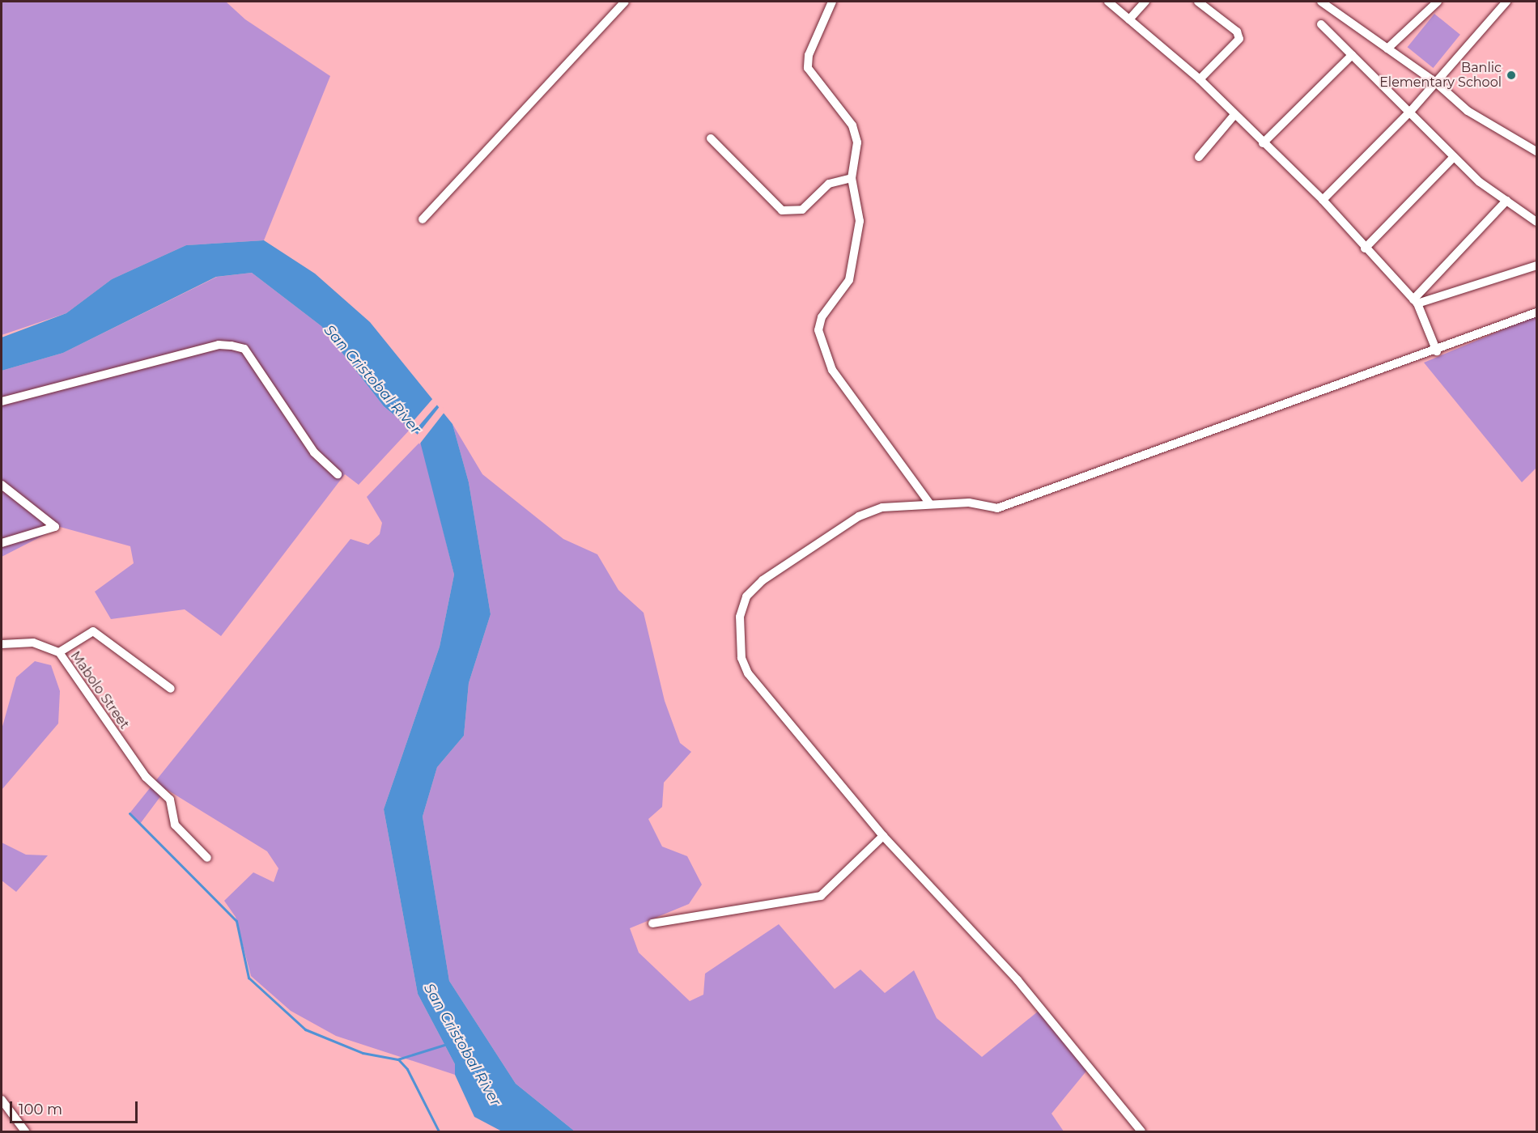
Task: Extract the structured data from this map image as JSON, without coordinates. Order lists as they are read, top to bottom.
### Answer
{
  "streets": {
    "street": ["Mabolo Street"]
  },
  "water": ["San Cristobal River"],
  "places": ["Banlic Elementary School"],
  "scale_bar": "100 m"
}
